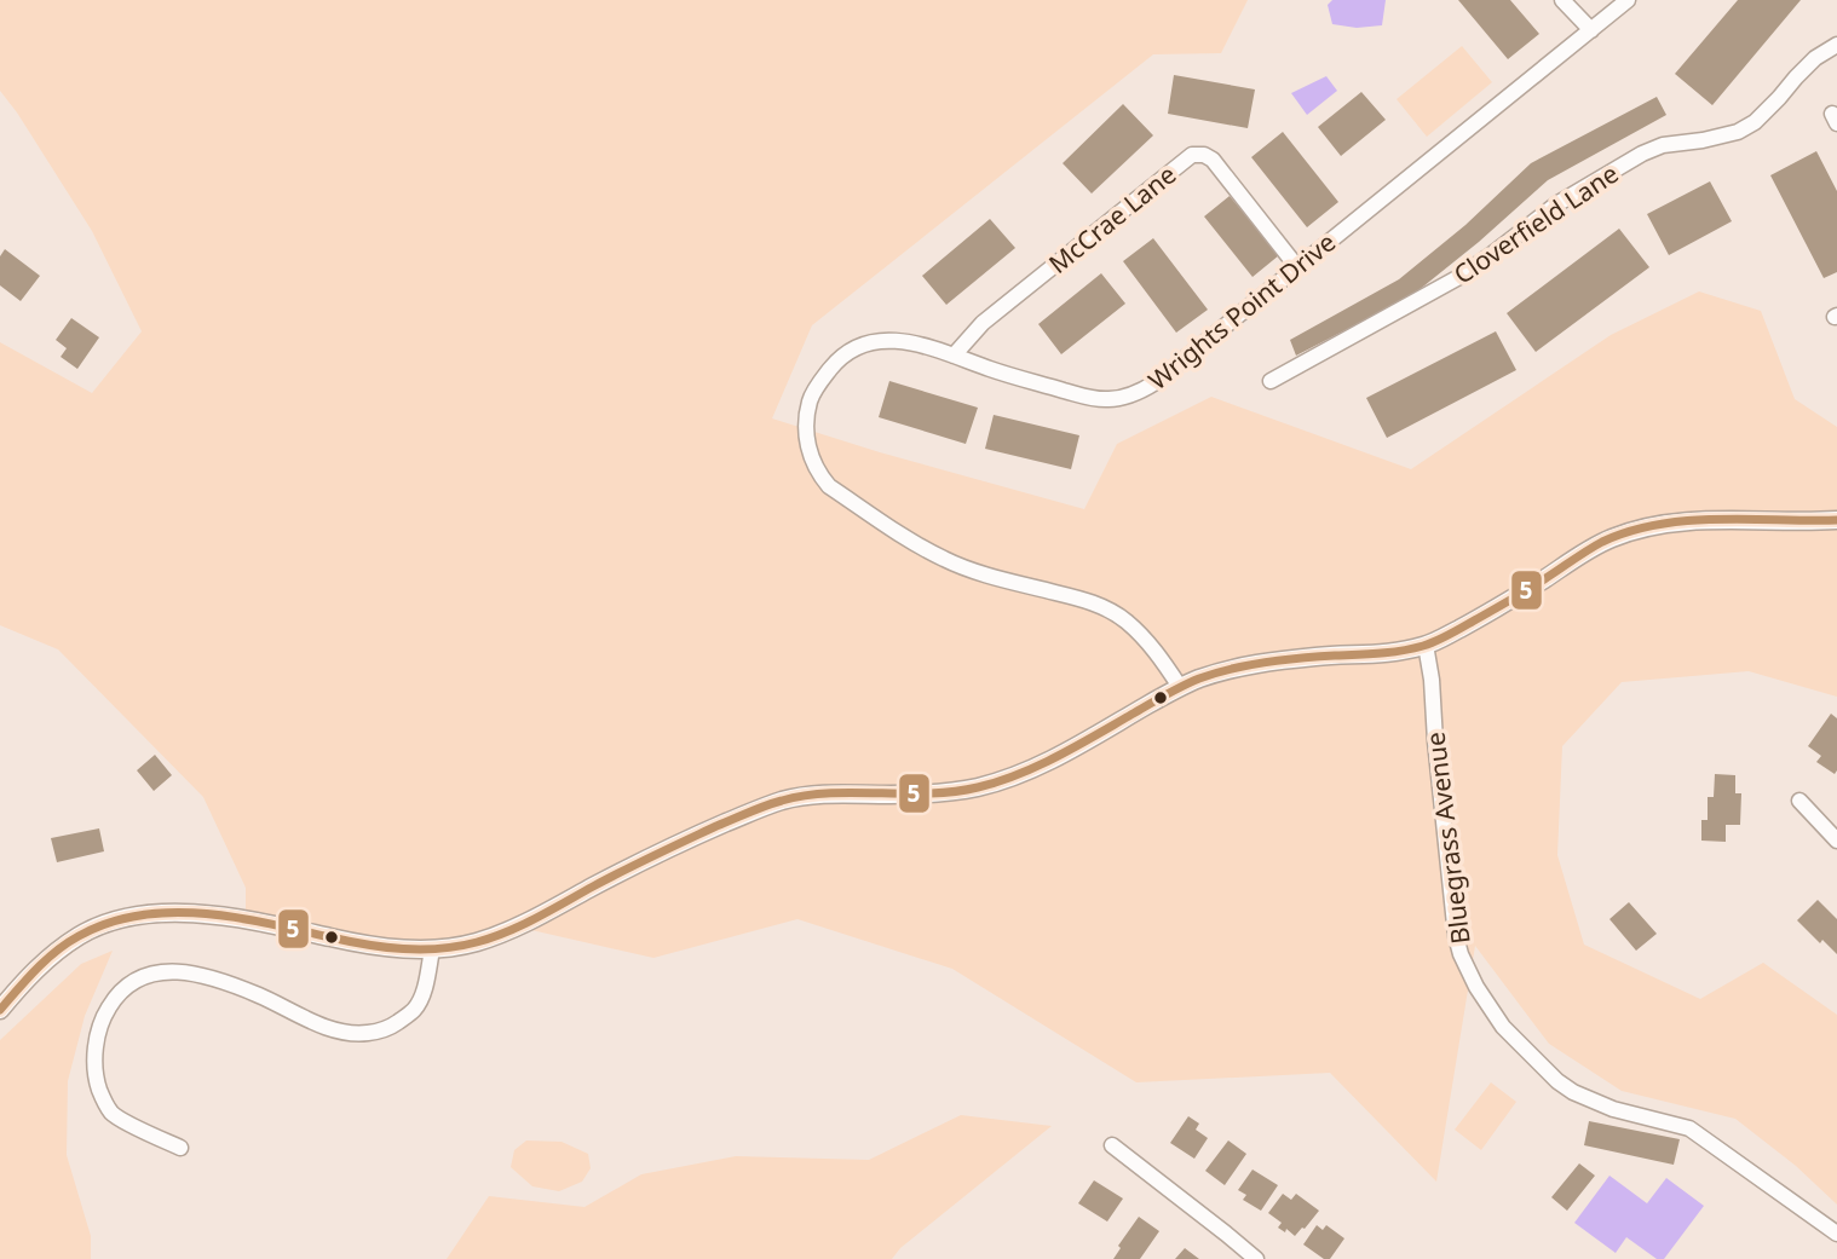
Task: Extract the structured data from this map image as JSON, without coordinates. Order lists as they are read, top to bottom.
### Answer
{
  "streets": {
    "street": [
      "McCrae Lane",
      "Cloverfield Lane",
      "Wrights Point Drive",
      "Bluegrass Avenue"
    ]
  },
  "crossings": [
    ["McCrae Lane", "Wrights Point Drive"]
  ],
  "lines": ["transit line 5"]
}
